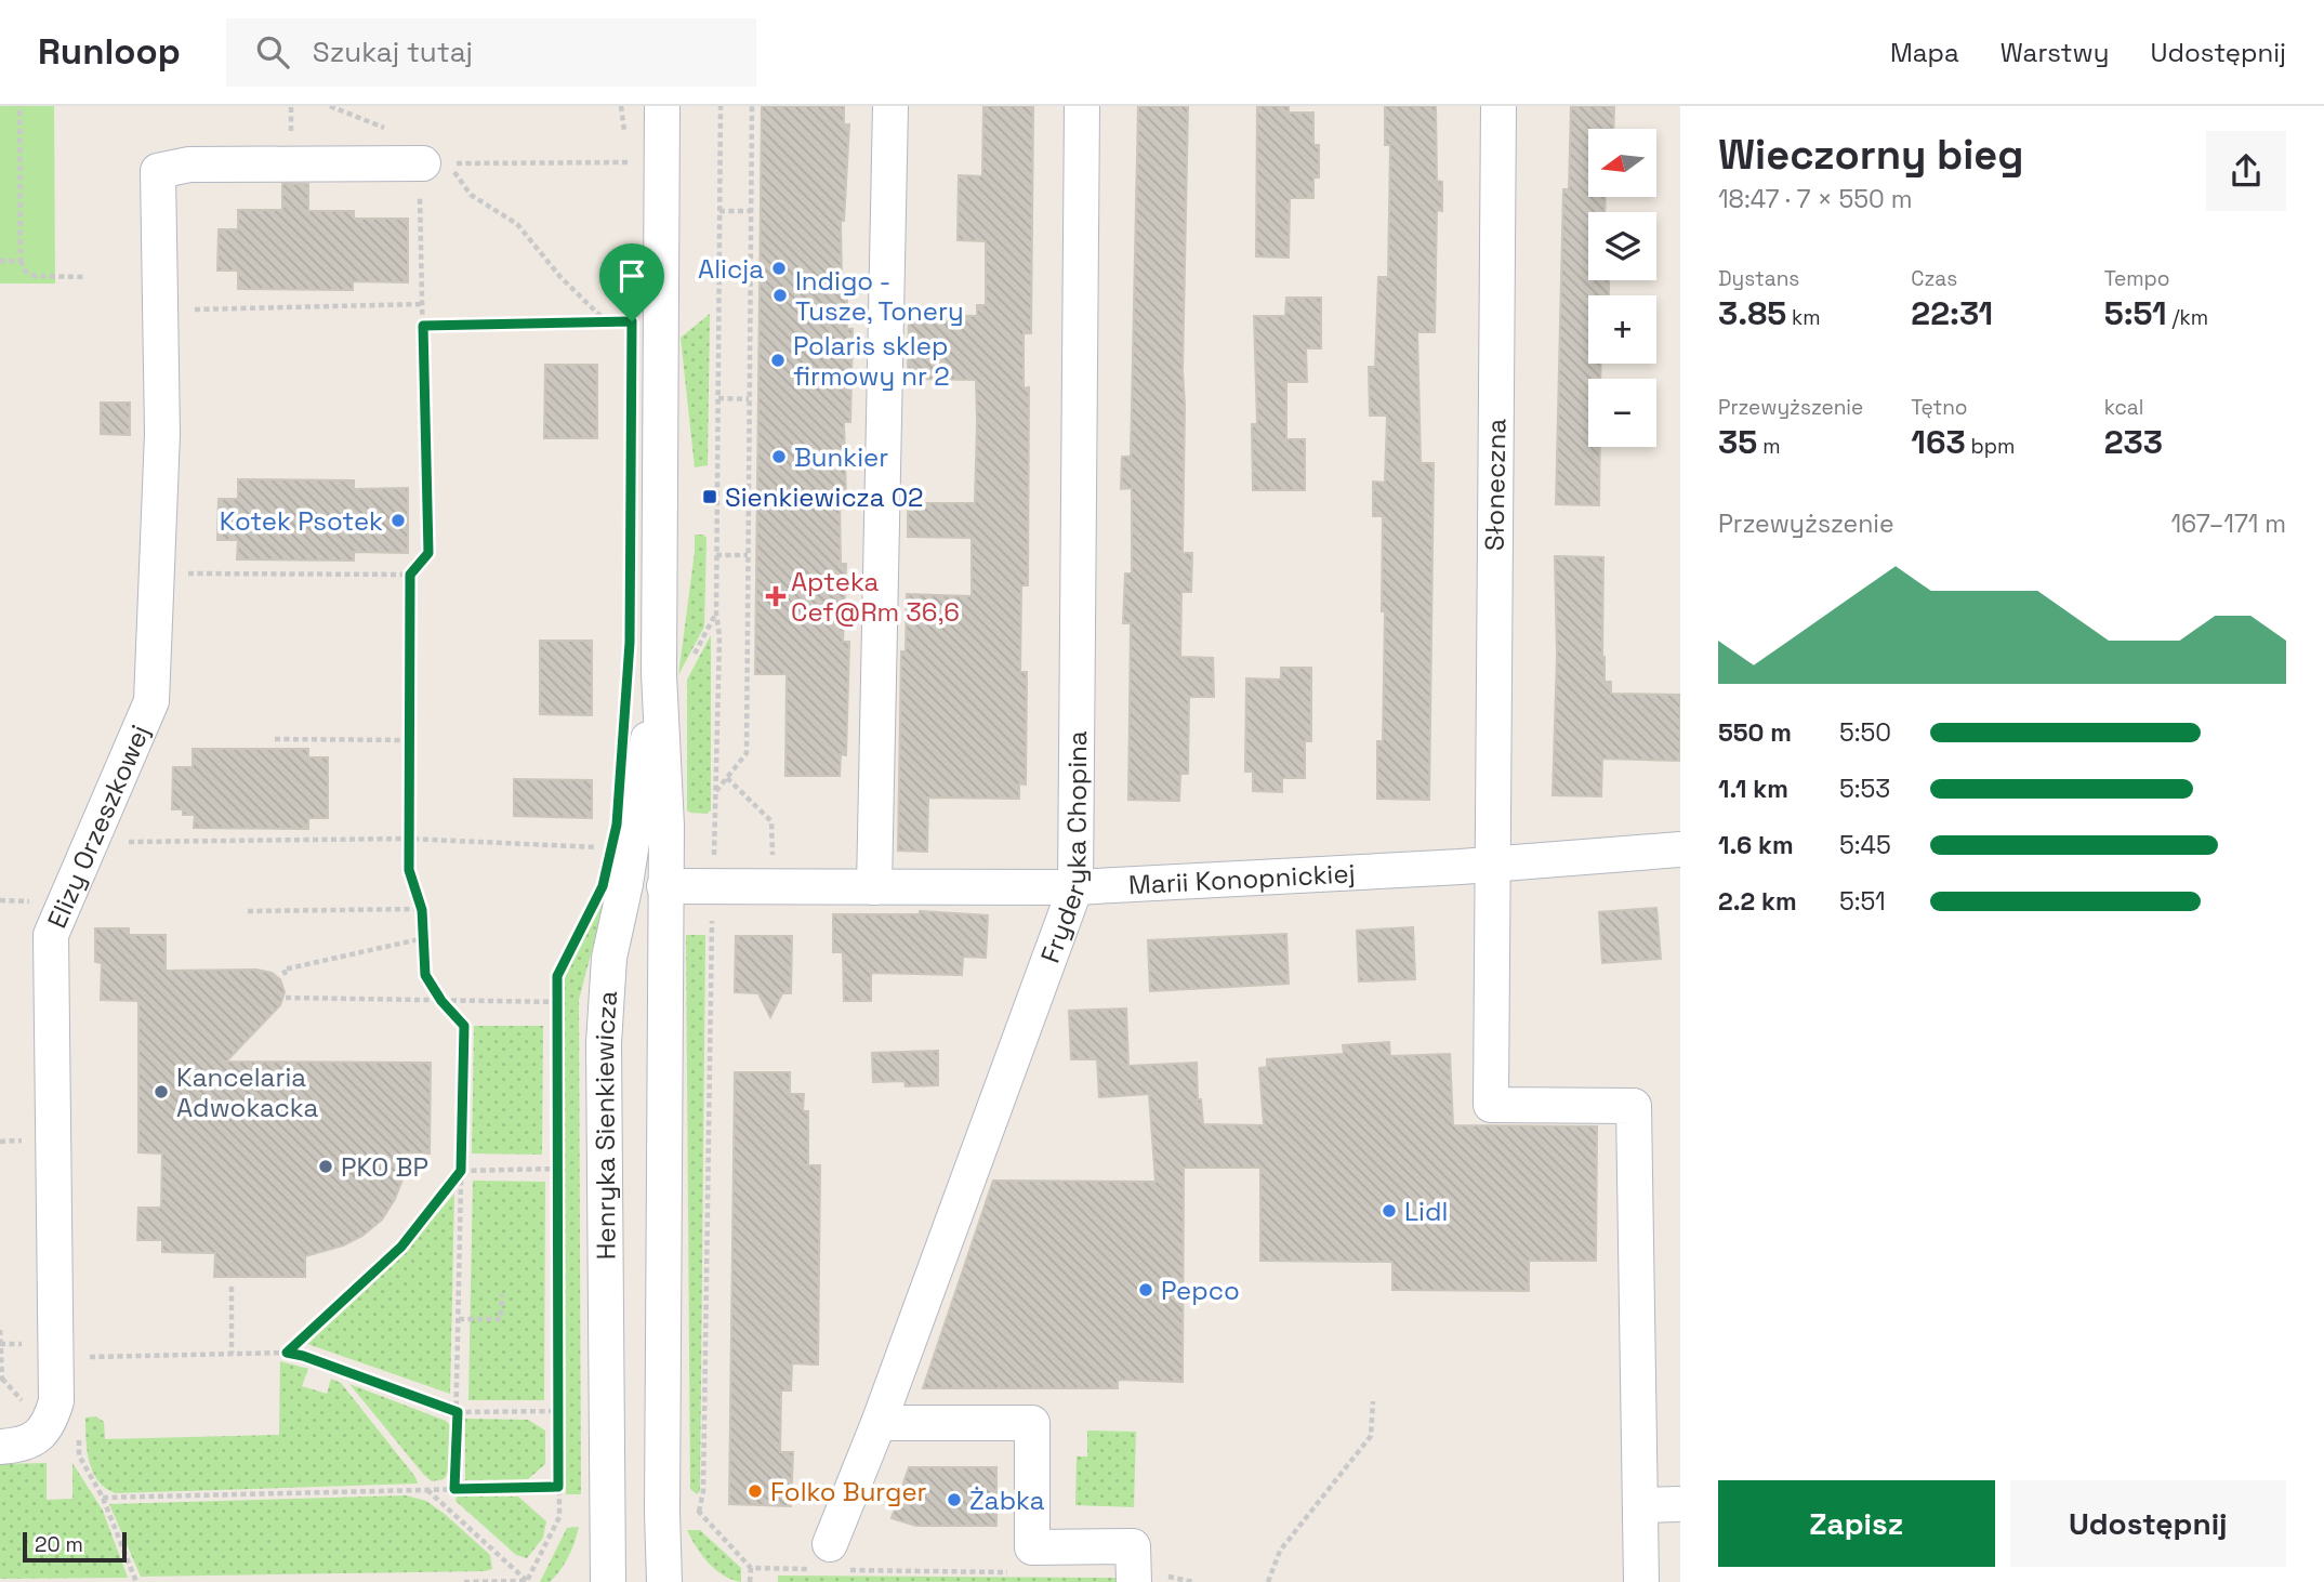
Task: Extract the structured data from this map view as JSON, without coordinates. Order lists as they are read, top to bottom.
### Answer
{
  "streets": {
    "street": [
      "Słoneczna",
      "Elizy Orzeszkowej",
      "Fryderyka Chopina",
      "Marii Konopnickiej",
      "Henryka Sienkiewicza"
    ]
  },
  "crossings": [
    ["Słoneczna", "Marii Konopnickiej"],
    ["Fryderyka Chopina", "Marii Konopnickiej"],
    ["Marii Konopnickiej", "Henryka Sienkiewicza"]
  ],
  "places": {
    "other": [
      "Alicja",
      "Indigo - Tusze, Tonery",
      "Polaris sklep firmowy nr 2",
      "Bunkier",
      "Kotek Psotek",
      "Kancelaria Adwokacka",
      "PKO BP",
      "Lidl",
      "Pepco",
      "Folko Burger",
      "Żabka"
    ],
    "transit": ["Sienkiewicza 02"],
    "health": ["Apteka Cef@Rm 36,6"]
  },
  "scale_bar": "20 m",
  "north": "left",
  "page": {
    "header": "Runloop",
    "search": "Szukaj tutaj",
    "nav": ["Mapa", "Warstwy", "Udostępnij"],
    "heading": ["Wieczorny bieg", "18:47 · 7 × 550 m"],
    "map_buttons": ["+", "−"],
    "stats": [
      ["Dystans", "3.85 km"],
      ["Czas", "22:31"],
      ["Tempo", "5:51 /km"],
      ["Przewyższenie", "35 m"],
      ["Tętno", "163 bpm"],
      ["kcal", "233"]
    ],
    "chart": ["Przewyższenie", "167–171 m"],
    "list": [
      {
        "name": "550 m",
        "note": "5:50"
      },
      {
        "name": "1.1 km",
        "note": "5:53"
      },
      {
        "name": "1.6 km",
        "note": "5:45"
      },
      {
        "name": "2.2 km",
        "note": "5:51"
      }
    ],
    "buttons": ["Zapisz", "Udostępnij"],
    "scale": "20 m"
  }
}
